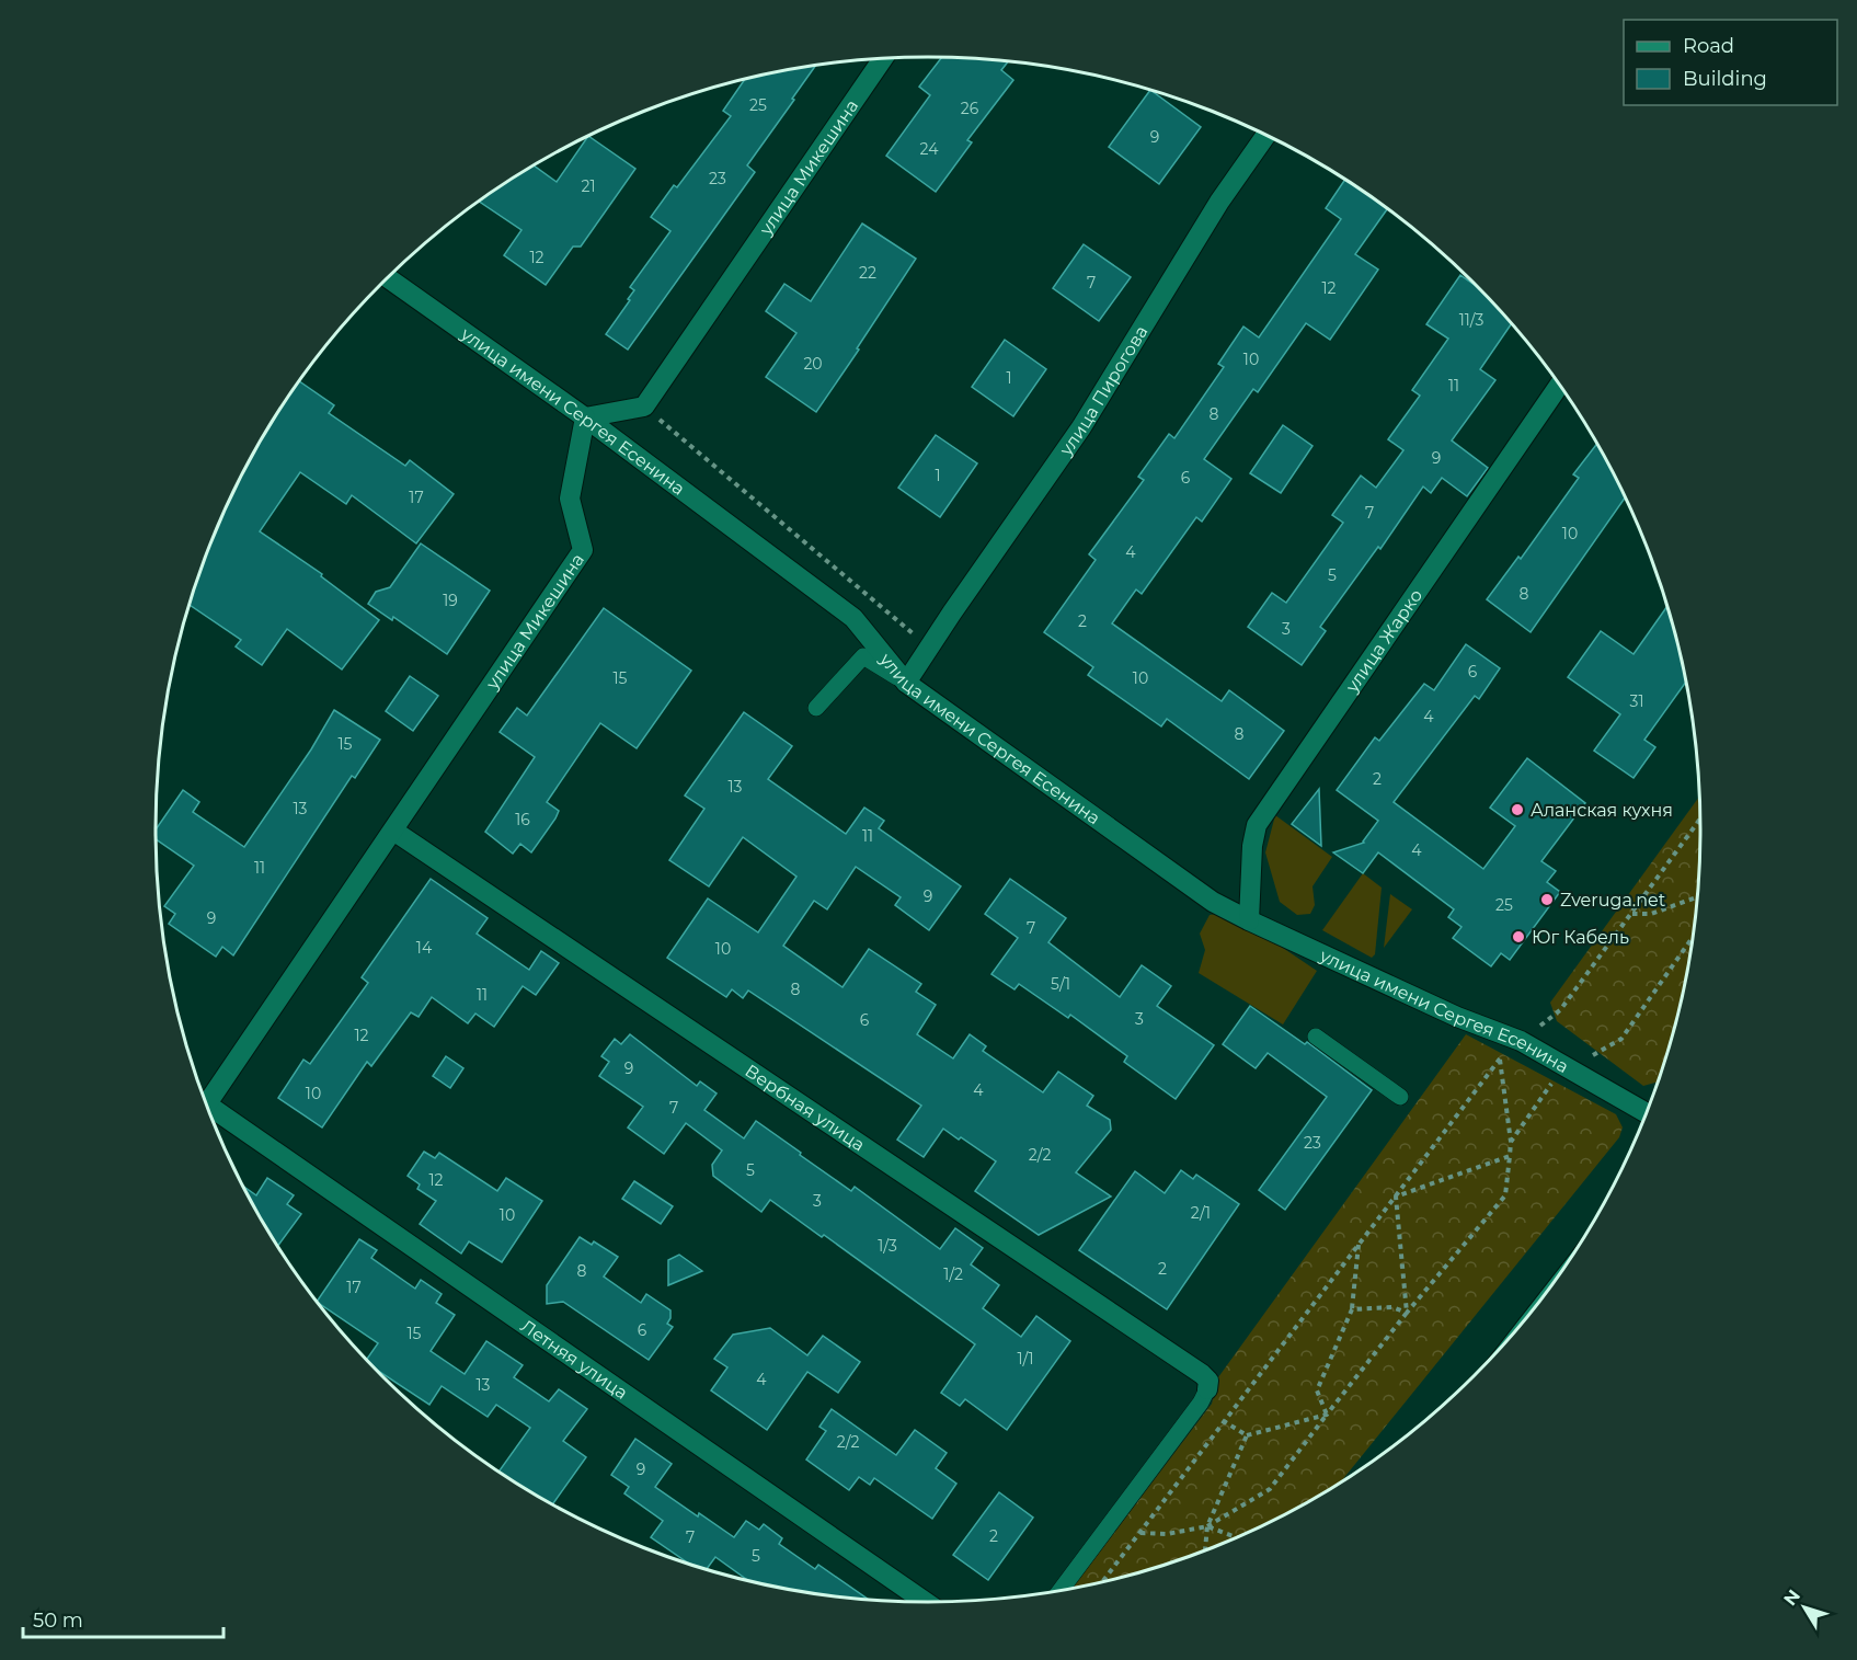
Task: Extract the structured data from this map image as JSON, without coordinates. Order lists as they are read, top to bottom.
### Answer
{
  "streets": {
    "street": [
      "улица Микешина",
      "улица Пирогова",
      "улица имени Сергея Есенина",
      "улица Жарко",
      "Вербная улица",
      "Летняя улица"
    ]
  },
  "crossings": [
    ["улица Микешина", "улица имени Сергея Есенина"],
    ["улица Микешина", "Вербная улица"],
    ["улица Пирогова", "улица имени Сергея Есенина"],
    ["улица имени Сергея Есенина", "улица Жарко"]
  ],
  "places": ["Аланская кухня", "Zveruga.net", "Юг Кабель"],
  "house_numbers": [
    "25",
    "26",
    "9",
    "24",
    "23",
    "21",
    "12",
    "22",
    "7",
    "12",
    "11/3",
    "10",
    "20",
    "1",
    "11",
    "8",
    "9",
    "1",
    "6",
    "17",
    "7",
    "10",
    "4",
    "5",
    "8",
    "19",
    "2",
    "3",
    "6",
    "15",
    "10",
    "31",
    "4",
    "8",
    "15",
    "2",
    "13",
    "13",
    "16",
    "11",
    "4",
    "11",
    "9",
    "25",
    "9",
    "7",
    "14",
    "10",
    "5/1",
    "8",
    "11",
    "3",
    "6",
    "12",
    "9",
    "4",
    "10",
    "7",
    "23",
    "2/2",
    "5",
    "12",
    "3",
    "2/1",
    "10",
    "1/3",
    "2",
    "8",
    "1/2",
    "17",
    "6",
    "15",
    "1/1",
    "4",
    "13",
    "2/2",
    "9",
    "2",
    "7",
    "5"
  ],
  "legend": ["Road", "Building"],
  "scale_bar": "50 m",
  "north": "top left"
}
